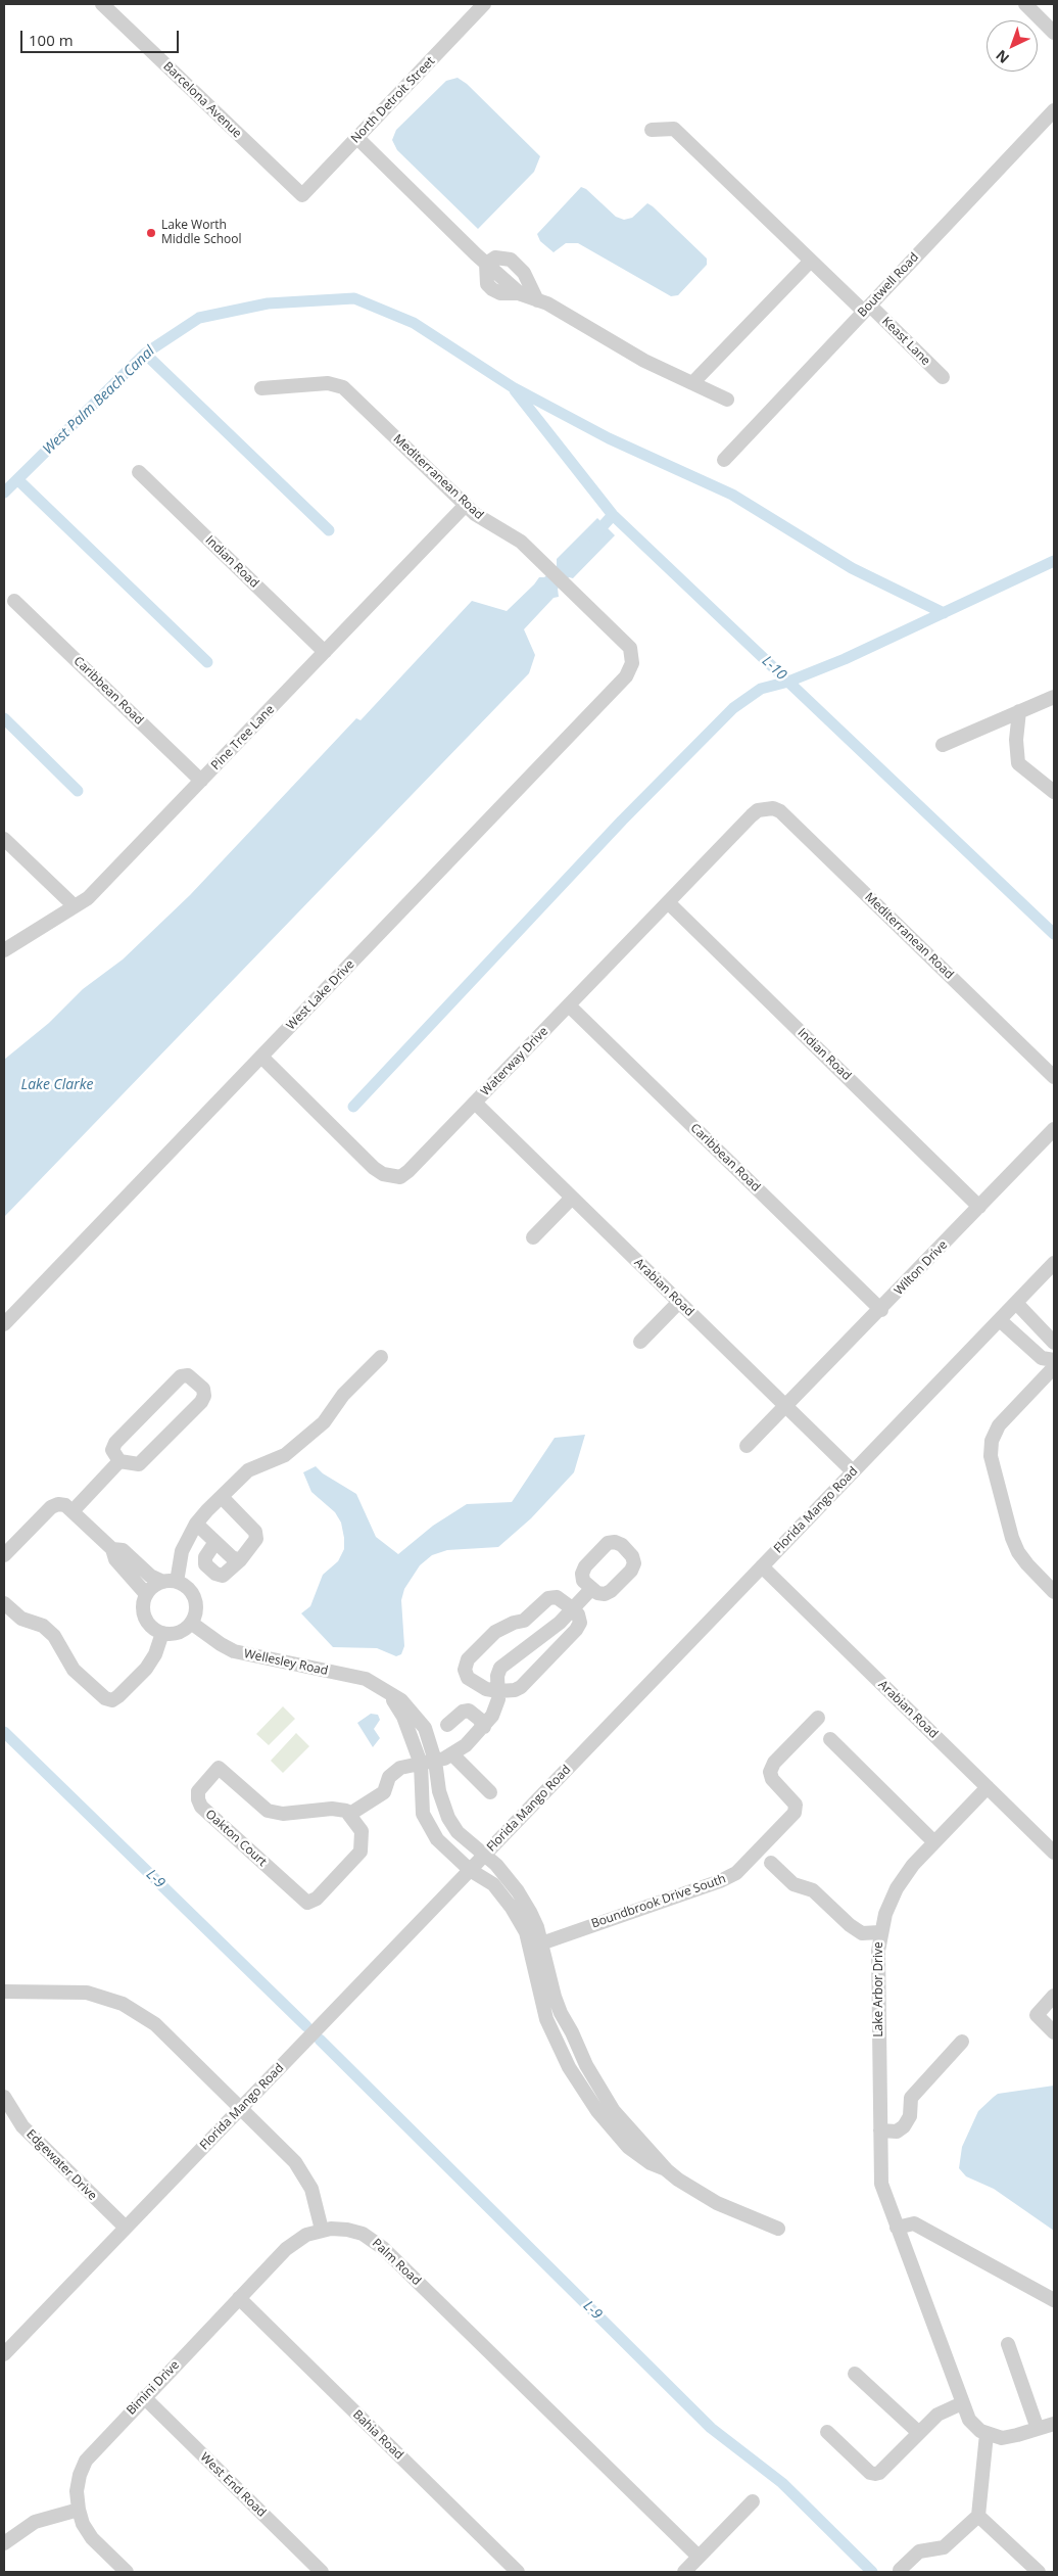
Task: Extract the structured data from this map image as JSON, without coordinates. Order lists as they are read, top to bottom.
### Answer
{
  "streets": {
    "street": [
      "Barcelona Avenue",
      "North Detroit Street",
      "Boutwell Road",
      "Keast Lane",
      "Mediterranean Road",
      "Indian Road",
      "Caribbean Road",
      "Pine Tree Lane",
      "West Lake Drive",
      "Waterway Drive",
      "Wilton Drive",
      "Arabian Road",
      "Florida Mango Road",
      "Wellesley Road",
      "Oakton Court",
      "Boundbrook Drive South",
      "Lake Arbor Drive",
      "Edgewater Drive",
      "Palm Road",
      "Bimini Drive",
      "Bahia Road",
      "West End Road"
    ]
  },
  "crossings": [
    ["Barcelona Avenue", "North Detroit Street"],
    ["Boutwell Road", "Keast Lane"],
    ["Mediterranean Road", "Pine Tree Lane"],
    ["Mediterranean Road", "West Lake Drive"],
    ["Mediterranean Road", "Waterway Drive"],
    ["Indian Road", "Pine Tree Lane"],
    ["Indian Road", "Waterway Drive"],
    ["Indian Road", "Wilton Drive"],
    ["Caribbean Road", "Pine Tree Lane"],
    ["Caribbean Road", "Waterway Drive"],
    ["Caribbean Road", "Wilton Drive"],
    ["West Lake Drive", "Waterway Drive"],
    ["Waterway Drive", "Arabian Road"],
    ["Wilton Drive", "Arabian Road"],
    ["Arabian Road", "Florida Mango Road"],
    ["Arabian Road", "Lake Arbor Drive"],
    ["Florida Mango Road", "Wellesley Road"],
    ["Florida Mango Road", "Edgewater Drive"],
    ["Wellesley Road", "Boundbrook Drive South"],
    ["Palm Road", "Bimini Drive"],
    ["Bimini Drive", "Bahia Road"],
    ["Bimini Drive", "West End Road"]
  ],
  "water": [
    "West Palm Beach Canal",
    "L-10",
    "Lake Clarke",
    "L-9"
  ],
  "places": ["Lake Worth Middle School"],
  "scale_bar": "100 m",
  "north": "bottom left"
}
